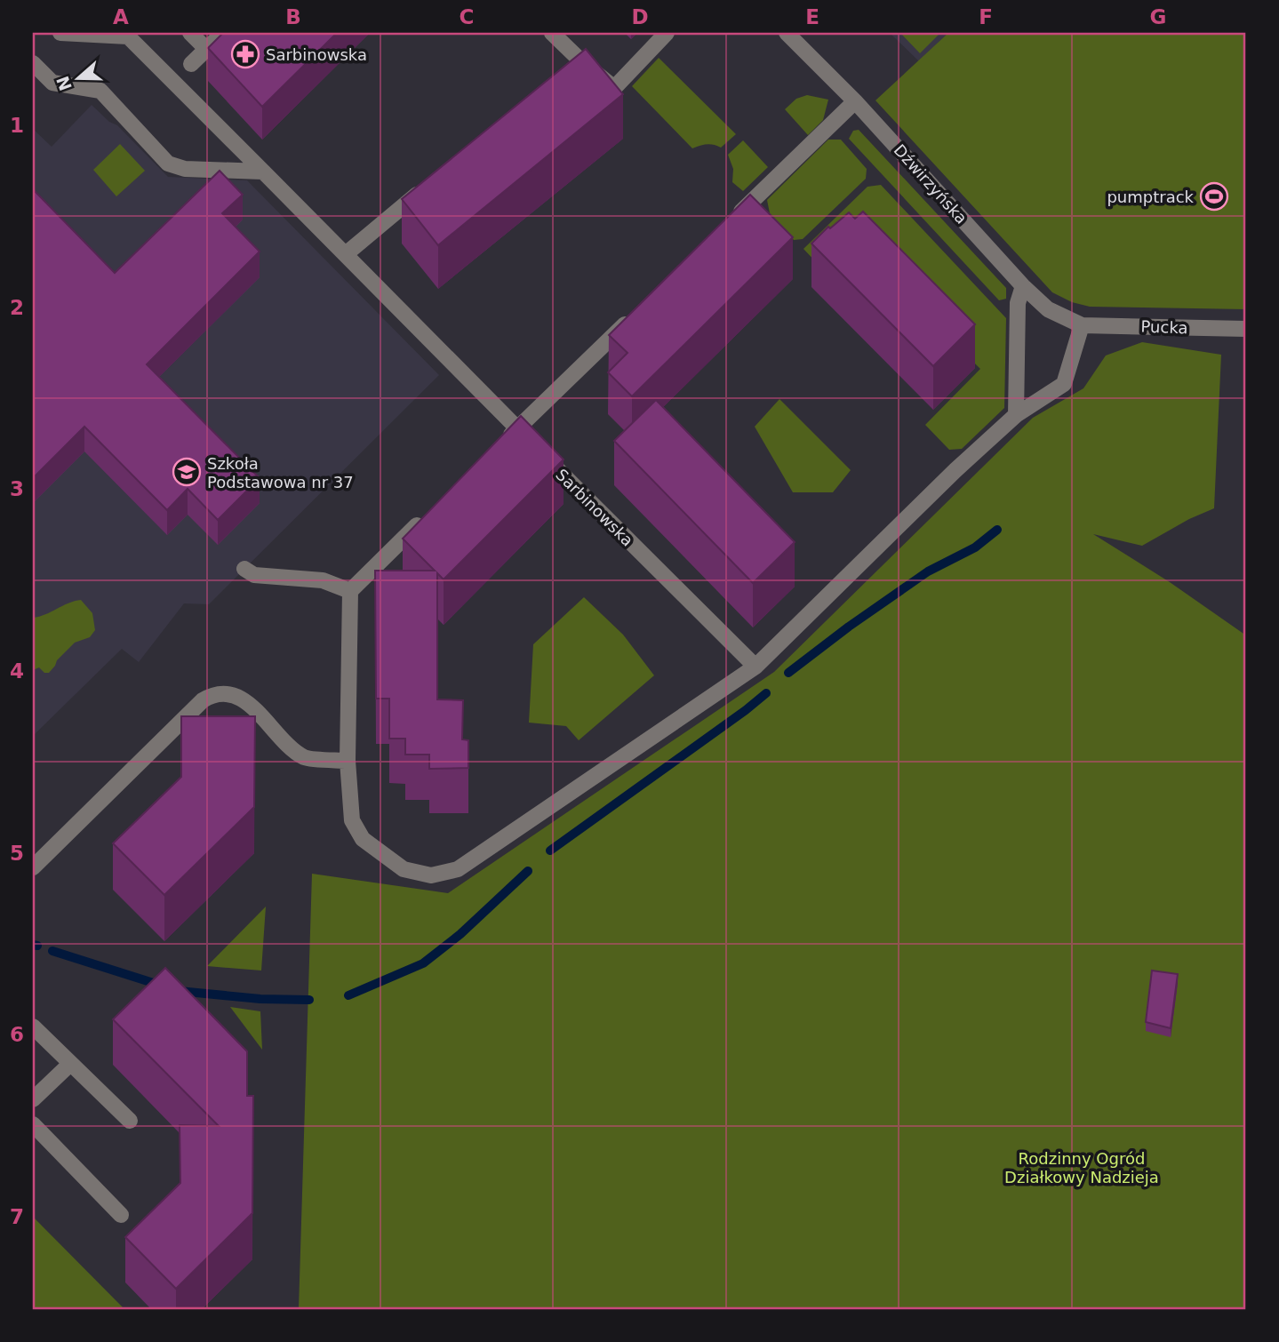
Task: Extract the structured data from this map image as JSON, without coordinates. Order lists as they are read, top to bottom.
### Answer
{
  "streets": {
    "street": ["Dźwirzyńska", "Pucka", "Sarbinowska"]
  },
  "crossings": [
    ["Dźwirzyńska", "Pucka"]
  ],
  "parks": ["Rodzinny Ogród Działkowy Nadzieja"],
  "places": {
    "pharmacy": ["Sarbinowska"],
    "sports": ["pumptrack"],
    "school or university": ["Szkoła Podstawowa nr 37"]
  },
  "north": "left",
  "grid": {
    "columns": [
      "A",
      "B",
      "C",
      "D",
      "E",
      "F",
      "G"
    ],
    "rows": [
      "1",
      "2",
      "3",
      "4",
      "5",
      "6",
      "7"
    ]
  }
}
